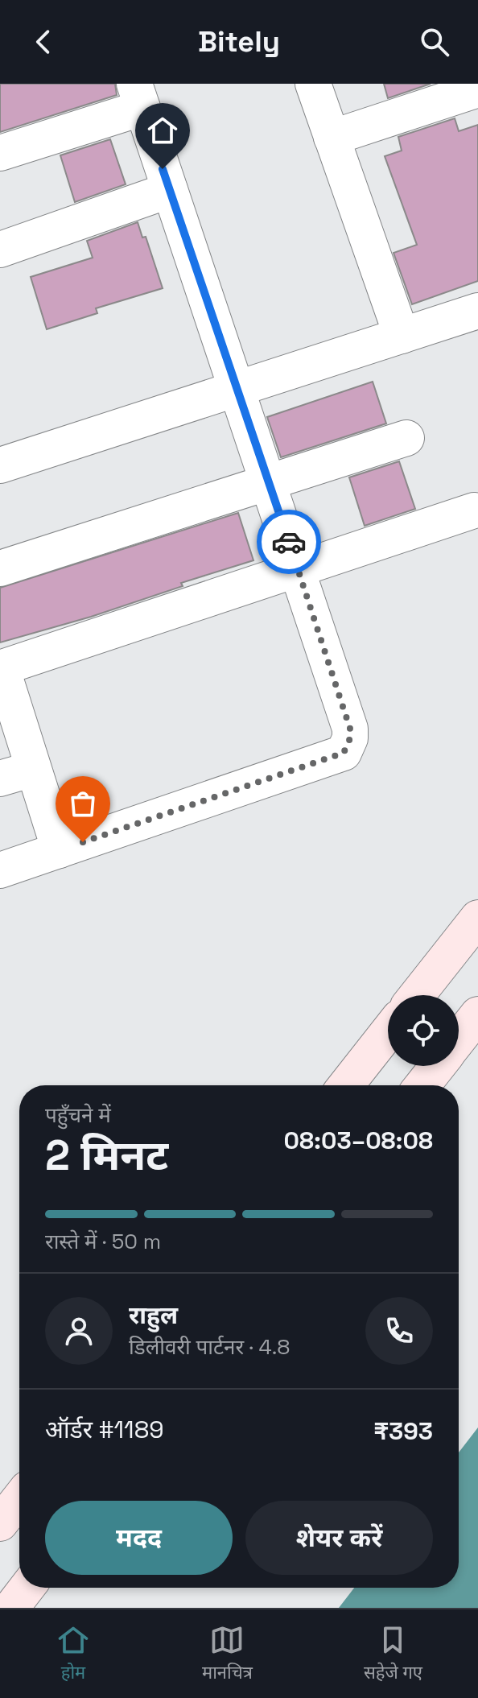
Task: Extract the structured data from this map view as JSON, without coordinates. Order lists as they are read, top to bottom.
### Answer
{
  "page": {
    "header": "Bitely",
    "heading": ["2 मिनट", "पहुँचने में", "08:03–08:08"],
    "panel": [
      "राहुल",
      "डिलीवरी पार्टनर · 4.8",
      "ऑर्डर #1189",
      "₹393"
    ],
    "bar": "रास्ते में · 50 m",
    "buttons": ["मदद", "शेयर करें"],
    "tabs": ["होम", "मानचित्र", "सहेजे गए"]
  }
}
